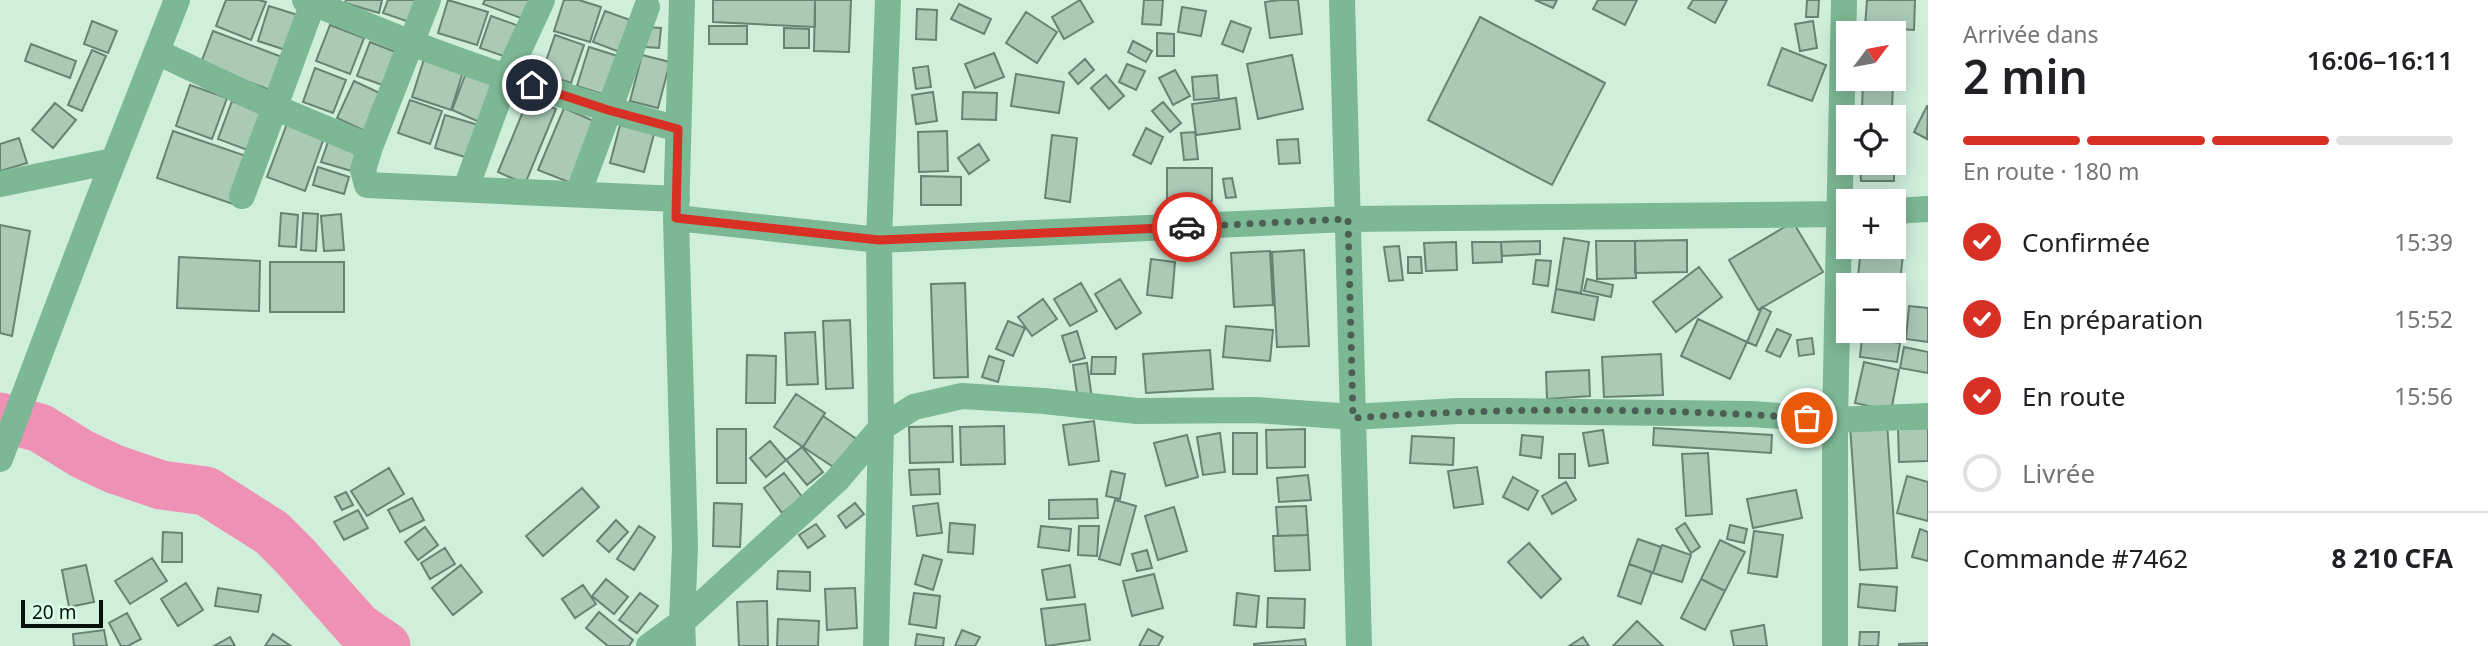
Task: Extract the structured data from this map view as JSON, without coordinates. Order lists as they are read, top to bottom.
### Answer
{
  "scale_bar": "20 m",
  "north": "top right",
  "page": {
    "heading": ["2 min", "Arrivée dans", "16:06–16:11"],
    "panel": ["Commande #7462", "8 210 CFA"],
    "map_buttons": ["+", "−"],
    "bar": "En route · 180 m",
    "list": [
      ["Confirmée", "15:39"],
      ["En préparation", "15:52"],
      ["En route", "15:56"],
      "Livrée"
    ],
    "scale": "20 m"
  }
}
